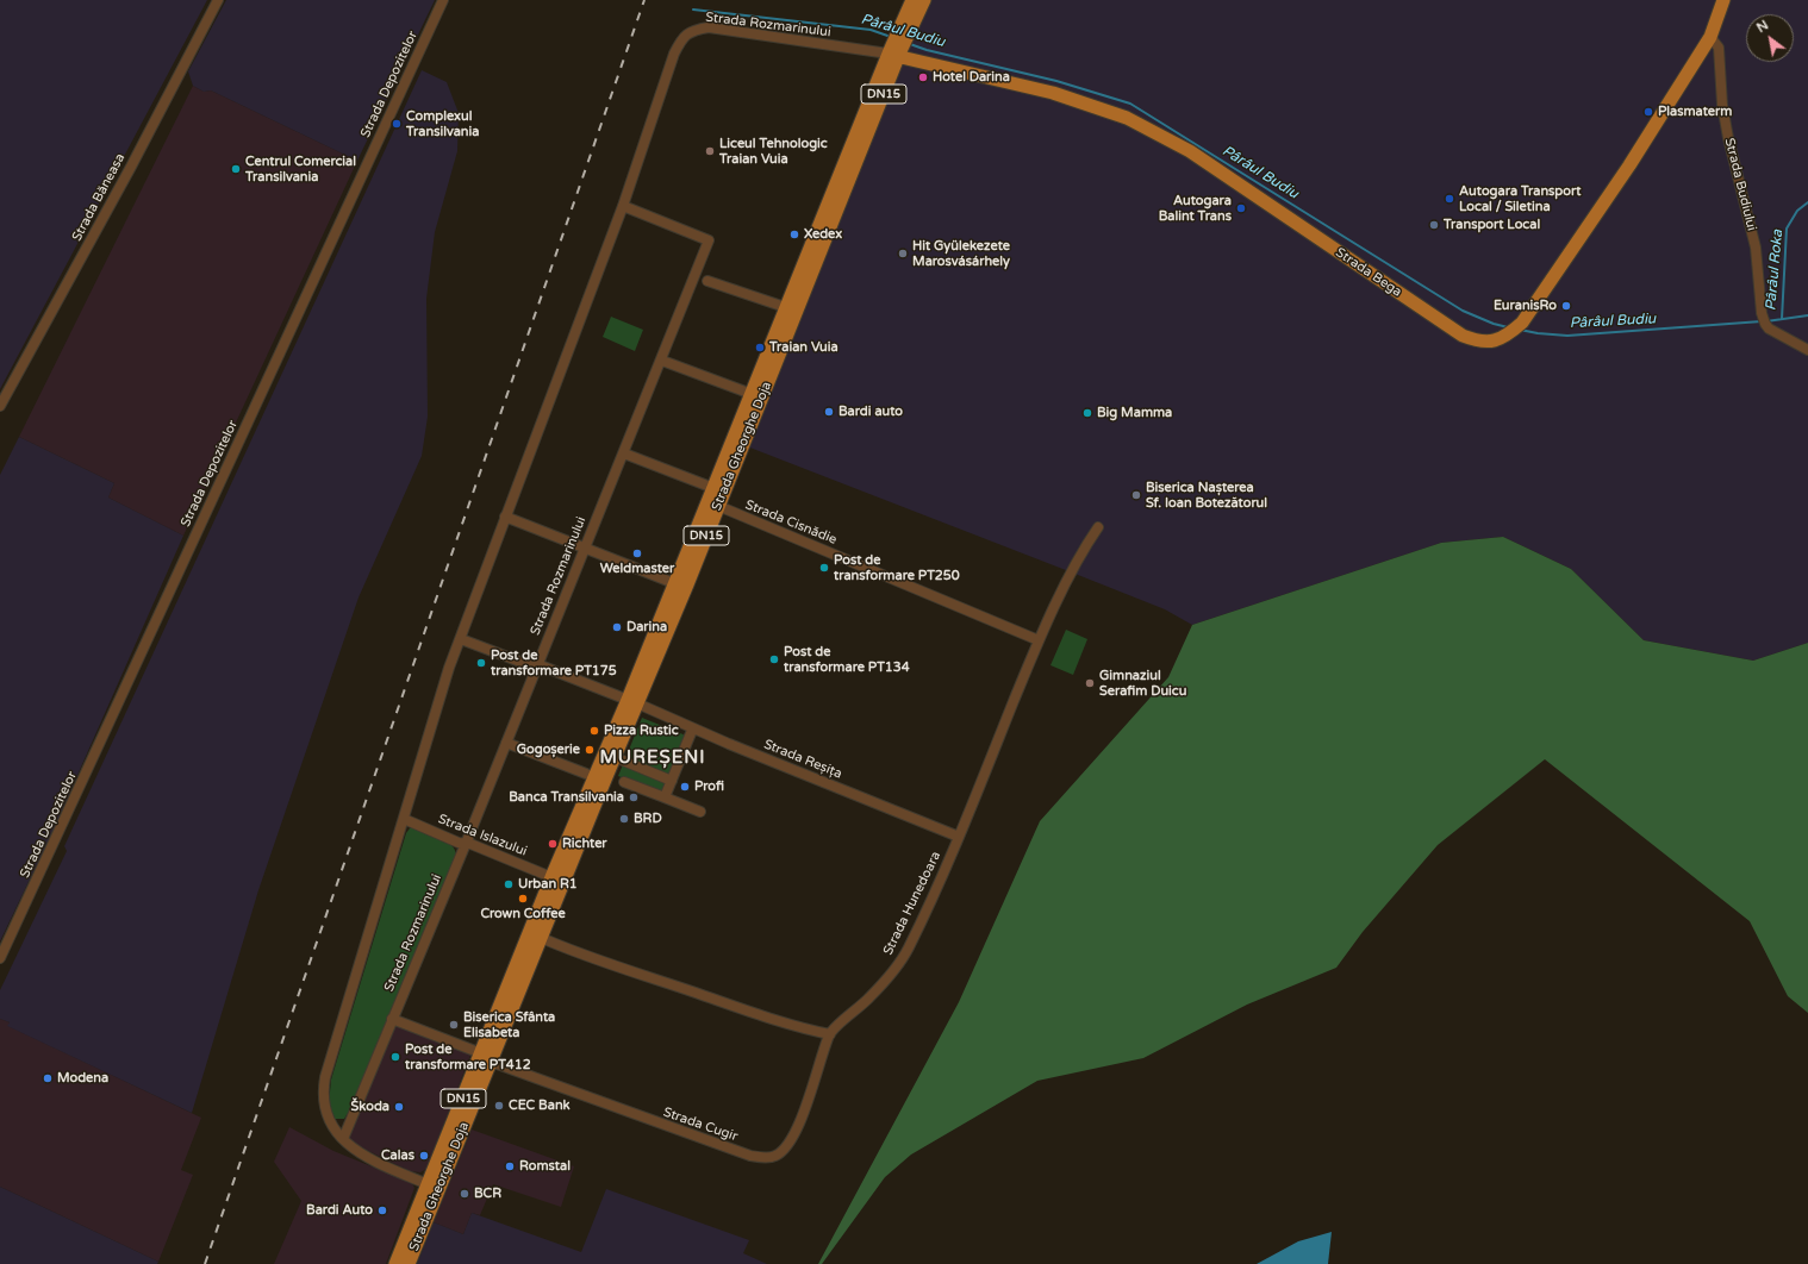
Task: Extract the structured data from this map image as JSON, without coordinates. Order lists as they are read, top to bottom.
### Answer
{
  "streets": {
    "main road": ["DN15", "Strada Bega", "Strada Gheorghe Doja"],
    "street": [
      "Strada Rozmarinului",
      "Strada Depozitelor",
      "Strada Budiului",
      "Strada Băneasa",
      "Strada Cisnădie",
      "Strada Reșița",
      "Strada Islazului",
      "Strada Hunedoara",
      "Strada Cugir"
    ]
  },
  "crossings": [
    ["Strada Rozmarinului", "Strada Bega"],
    ["Strada Rozmarinului", "Strada Gheorghe Doja"],
    ["Strada Rozmarinului", "Strada Reșița"],
    ["Strada Rozmarinului", "Strada Islazului"],
    ["Strada Rozmarinului", "Strada Cugir"],
    ["Strada Budiului", "Strada Bega"],
    ["Strada Bega", "Strada Gheorghe Doja"],
    ["Strada Gheorghe Doja", "Strada Cisnădie"],
    ["Strada Gheorghe Doja", "Strada Reșița"],
    ["Strada Gheorghe Doja", "Strada Islazului"],
    ["Strada Gheorghe Doja", "Strada Cugir"],
    ["Strada Cisnădie", "Strada Hunedoara"],
    ["Strada Reșița", "Strada Hunedoara"],
    ["Strada Hunedoara", "Strada Cugir"]
  ],
  "districts": ["MUREȘENI"],
  "water": ["Pârâul Budiu", "Pârâul Roka"],
  "places": [
    "Hotel Darina",
    "Plasmaterm",
    "Complexul Transilvania",
    "Liceul Tehnologic Traian Vuia",
    "Centrul Comercial Transilvania",
    "Autogara Transport Local / Siletina",
    "Autogara Balint Trans",
    "Transport Local",
    "Xedex",
    "Hit Gyülekezete Marosvásárhely",
    "EuranisRo",
    "Traian Vuia",
    "Bardi auto",
    "Big Mamma",
    "Biserica Nașterea Sf. Ioan Botezătorul",
    "Weldmaster",
    "Post de transformare PT250",
    "Darina",
    "Post de transformare PT134",
    "Post de transformare PT175",
    "Gimnaziul Serafim Duicu",
    "Pizza Rustic",
    "Gogoșerie",
    "Profi",
    "Banca Transilvania",
    "BRD",
    "Richter",
    "Urban R1",
    "Crown Coffee",
    "Biserica Sfânta Elisabeta",
    "Post de transformare PT412",
    "Modena",
    "CEC Bank",
    "Škoda",
    "Calas",
    "Romstal",
    "BCR",
    "Bardi Auto"
  ],
  "north": "top left"
}
